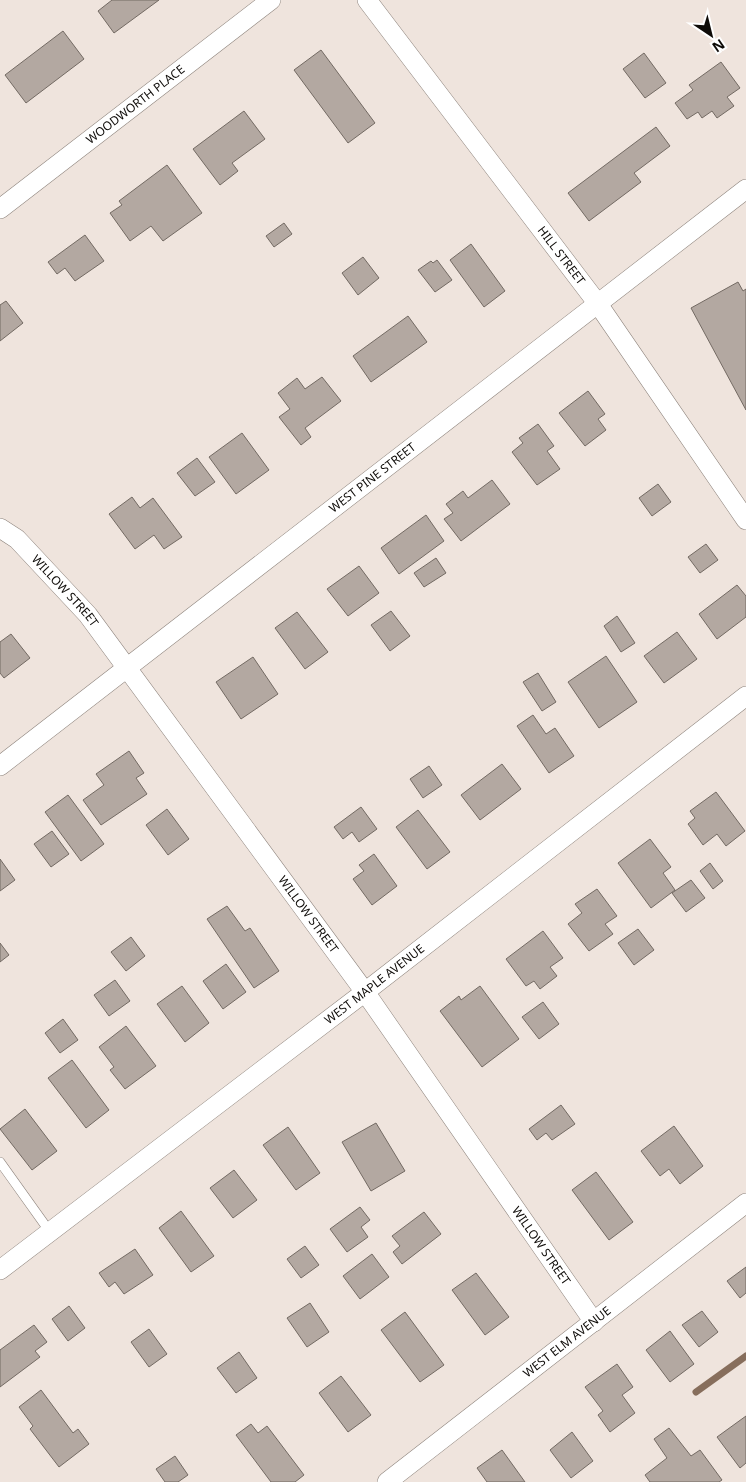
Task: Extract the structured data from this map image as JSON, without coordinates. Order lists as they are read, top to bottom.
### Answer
{
  "streets": {
    "street": [
      "WOODWORTH PLACE",
      "HILL STREET",
      "WEST PINE STREET",
      "WILLOW STREET",
      "WEST MAPLE AVENUE",
      "WEST ELM AVENUE"
    ]
  },
  "crossings": [
    ["HILL STREET", "WEST PINE STREET"],
    ["WEST PINE STREET", "WILLOW STREET"],
    ["WILLOW STREET", "WEST MAPLE AVENUE"],
    ["WILLOW STREET", "WEST ELM AVENUE"]
  ],
  "north": "bottom right"
}
